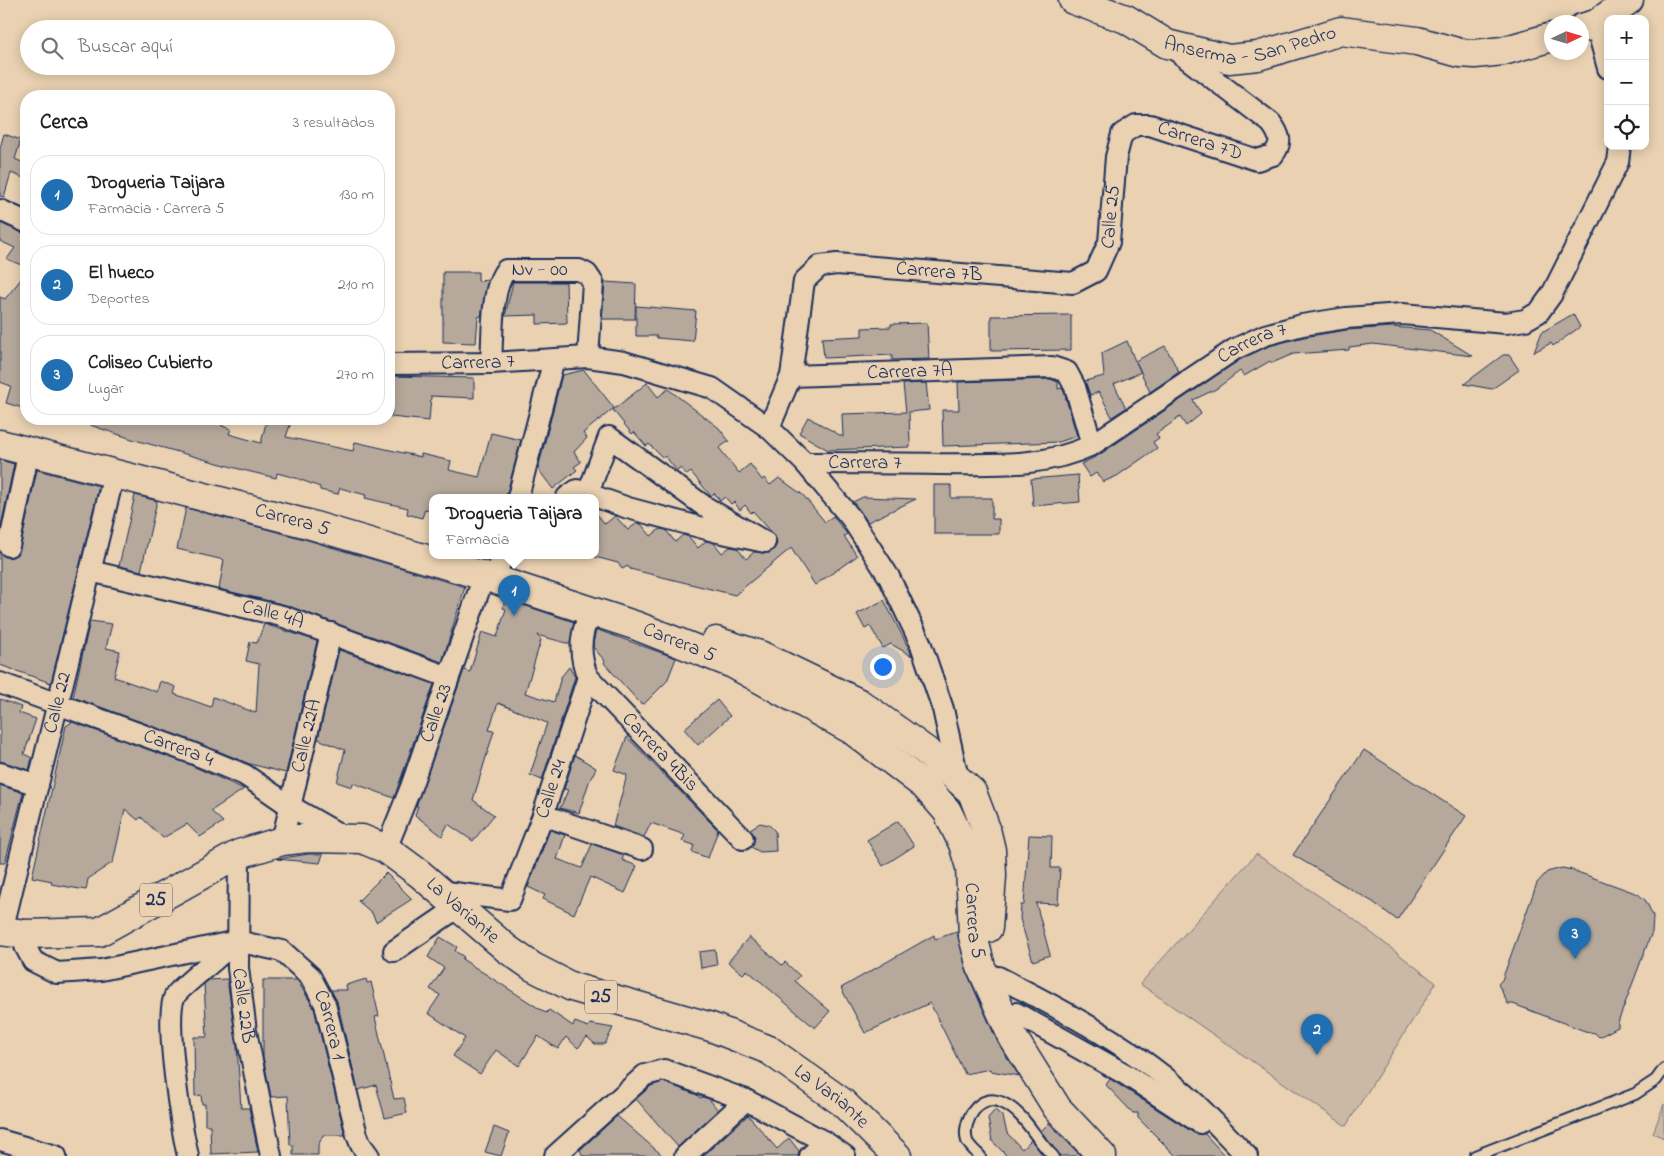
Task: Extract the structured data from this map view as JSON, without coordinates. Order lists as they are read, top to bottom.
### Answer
{
  "streets": {
    "street": [
      "Anserma - San Pedro",
      "Carrera 7D",
      "Calle 25",
      "Nv - 00",
      "Carrera 7B",
      "Carrera 7",
      "Carrera 7A",
      "Carrera 5",
      "Calle 4A",
      "Calle 22",
      "Calle 23",
      "Calle 22A",
      "Carrera 4",
      "Carrera 4Bis",
      "Calle 24",
      "25",
      "La Variante",
      "Calle 22B",
      "Carrera 1"
    ]
  },
  "crossings": [
    ["Anserma - San Pedro", "Carrera 7D"],
    ["Carrera 7D", "Calle 25"],
    ["Calle 25", "Carrera 7B"],
    ["Nv - 00", "Carrera 7"],
    ["Carrera 7B", "Carrera 7A"],
    ["Carrera 7", "Carrera 7A"],
    ["Carrera 7", "Carrera 5"],
    ["Carrera 5", "Calle 22"],
    ["Carrera 5", "Calle 23"],
    ["Carrera 5", "Calle 24"],
    ["Calle 4A", "Calle 22"],
    ["Calle 4A", "Calle 23"],
    ["Calle 4A", "Calle 22A"],
    ["Calle 22", "Carrera 4"],
    ["Calle 22", "La Variante"],
    ["Calle 22", "Carrera 1"],
    ["Calle 23", "La Variante"],
    ["Calle 22A", "Carrera 4"],
    ["Calle 22A", "La Variante"],
    ["Carrera 4", "La Variante"],
    ["Carrera 4Bis", "Calle 24"],
    ["Calle 24", "La Variante"],
    ["La Variante", "Calle 22B"],
    ["La Variante", "Carrera 1"],
    ["Calle 22B", "Carrera 1"]
  ],
  "north": "right",
  "page": {
    "map_buttons": ["+", "−"],
    "search": "Buscar aquí",
    "heading": ["Cerca", "3 resultados"],
    "list": [
      {
        "mark": "1",
        "name": "Drogueria Taijara",
        "note": "Farmacia · Carrera 5",
        "value": "130 m"
      },
      {
        "mark": "2",
        "name": "El hueco",
        "note": "Deportes",
        "value": "210 m"
      },
      {
        "mark": "3",
        "name": "Coliseo Cubierto",
        "note": "Lugar",
        "value": "270 m"
      }
    ],
    "popup": ["Drogueria Taijara", "Farmacia"],
    "pins": ["1", "3", "2"]
  }
}
